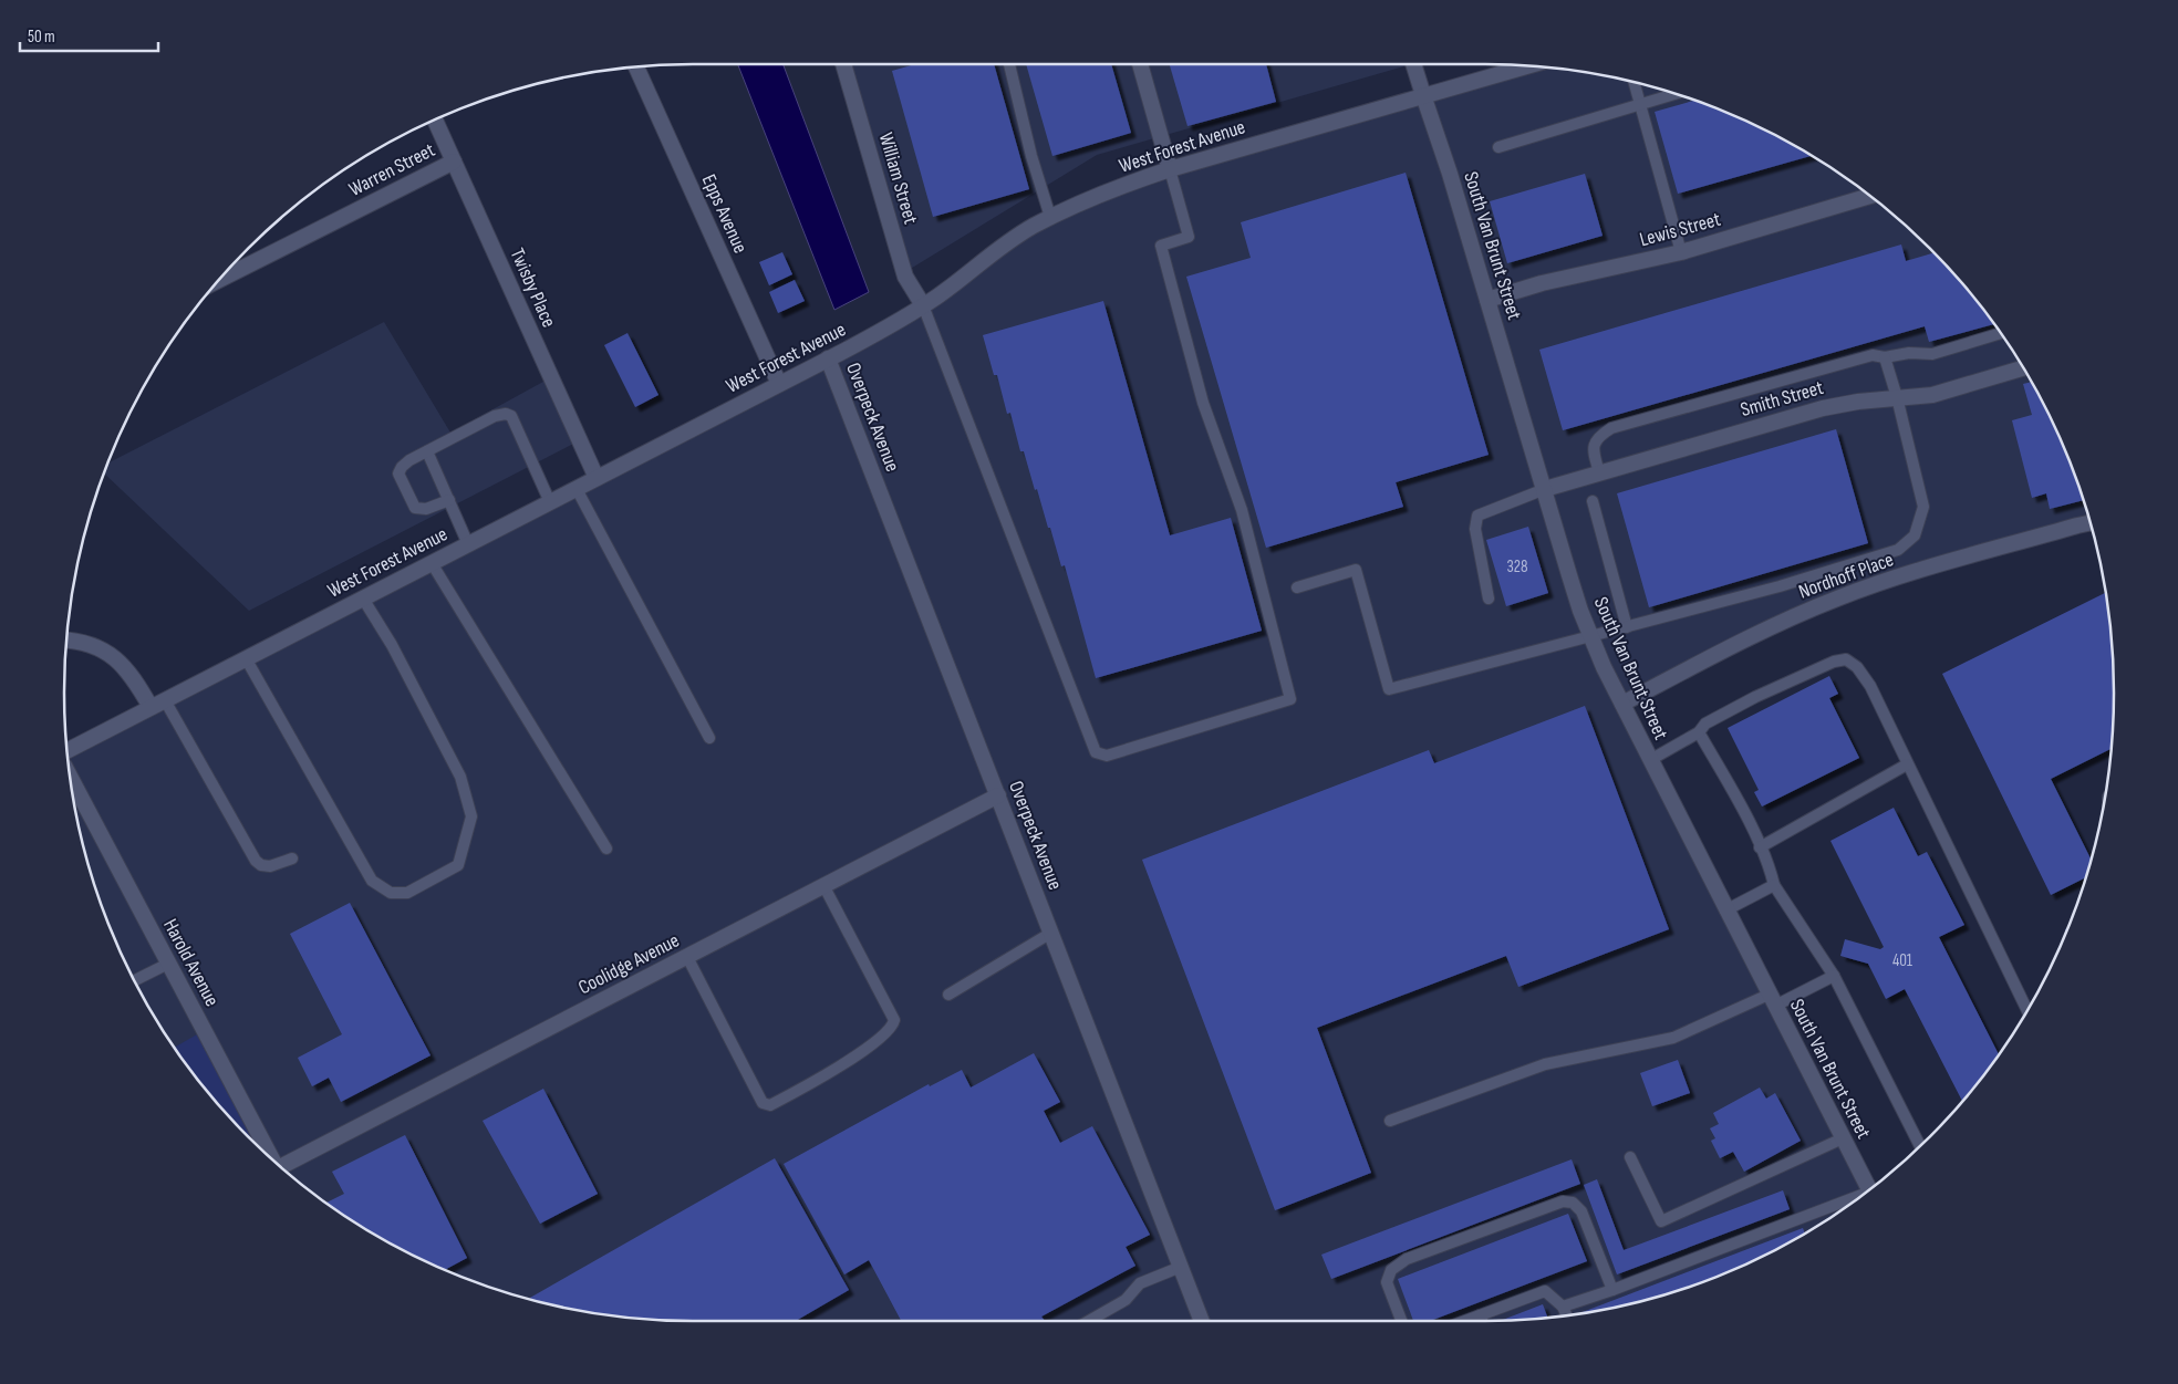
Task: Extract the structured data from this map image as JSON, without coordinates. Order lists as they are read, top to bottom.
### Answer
{
  "streets": {
    "street": [
      "West Forest Avenue",
      "Warren Street",
      "William Street",
      "Epps Avenue",
      "Lewis Street",
      "South Van Brunt Street",
      "Twisby Place",
      "Smith Street",
      "Overpeck Avenue",
      "Nordhoff Place",
      "Harold Avenue",
      "Coolidge Avenue"
    ]
  },
  "crossings": [
    ["West Forest Avenue", "William Street"],
    ["West Forest Avenue", "Epps Avenue"],
    ["West Forest Avenue", "South Van Brunt Street"],
    ["West Forest Avenue", "Twisby Place"],
    ["West Forest Avenue", "Overpeck Avenue"],
    ["Warren Street", "Twisby Place"],
    ["Lewis Street", "South Van Brunt Street"],
    ["South Van Brunt Street", "Smith Street"],
    ["South Van Brunt Street", "Nordhoff Place"],
    ["Overpeck Avenue", "Coolidge Avenue"]
  ],
  "house_numbers": ["328", "401"],
  "scale_bar": "50 m"
}
